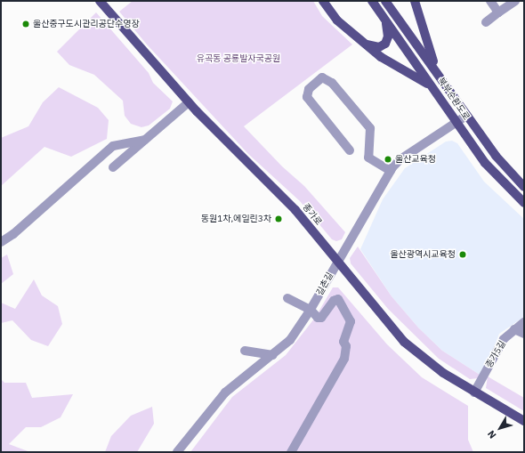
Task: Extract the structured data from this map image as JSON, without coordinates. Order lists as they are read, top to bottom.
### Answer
{
  "streets": {
    "main road": ["북부순환도로", "종가로"],
    "street": ["길촌길", "종가5길"]
  },
  "crossings": [
    ["북부순환도로", "길촌길"],
    ["종가로", "길촌길"],
    ["종가로", "종가5길"]
  ],
  "parks": ["유곡동 공룡발자국공원"],
  "places": [
    "울산중구도시관리공단수영장",
    "울산교육청",
    "동원1차,에일린3차",
    "울산광역시교육청"
  ],
  "north": "bottom left"
}
